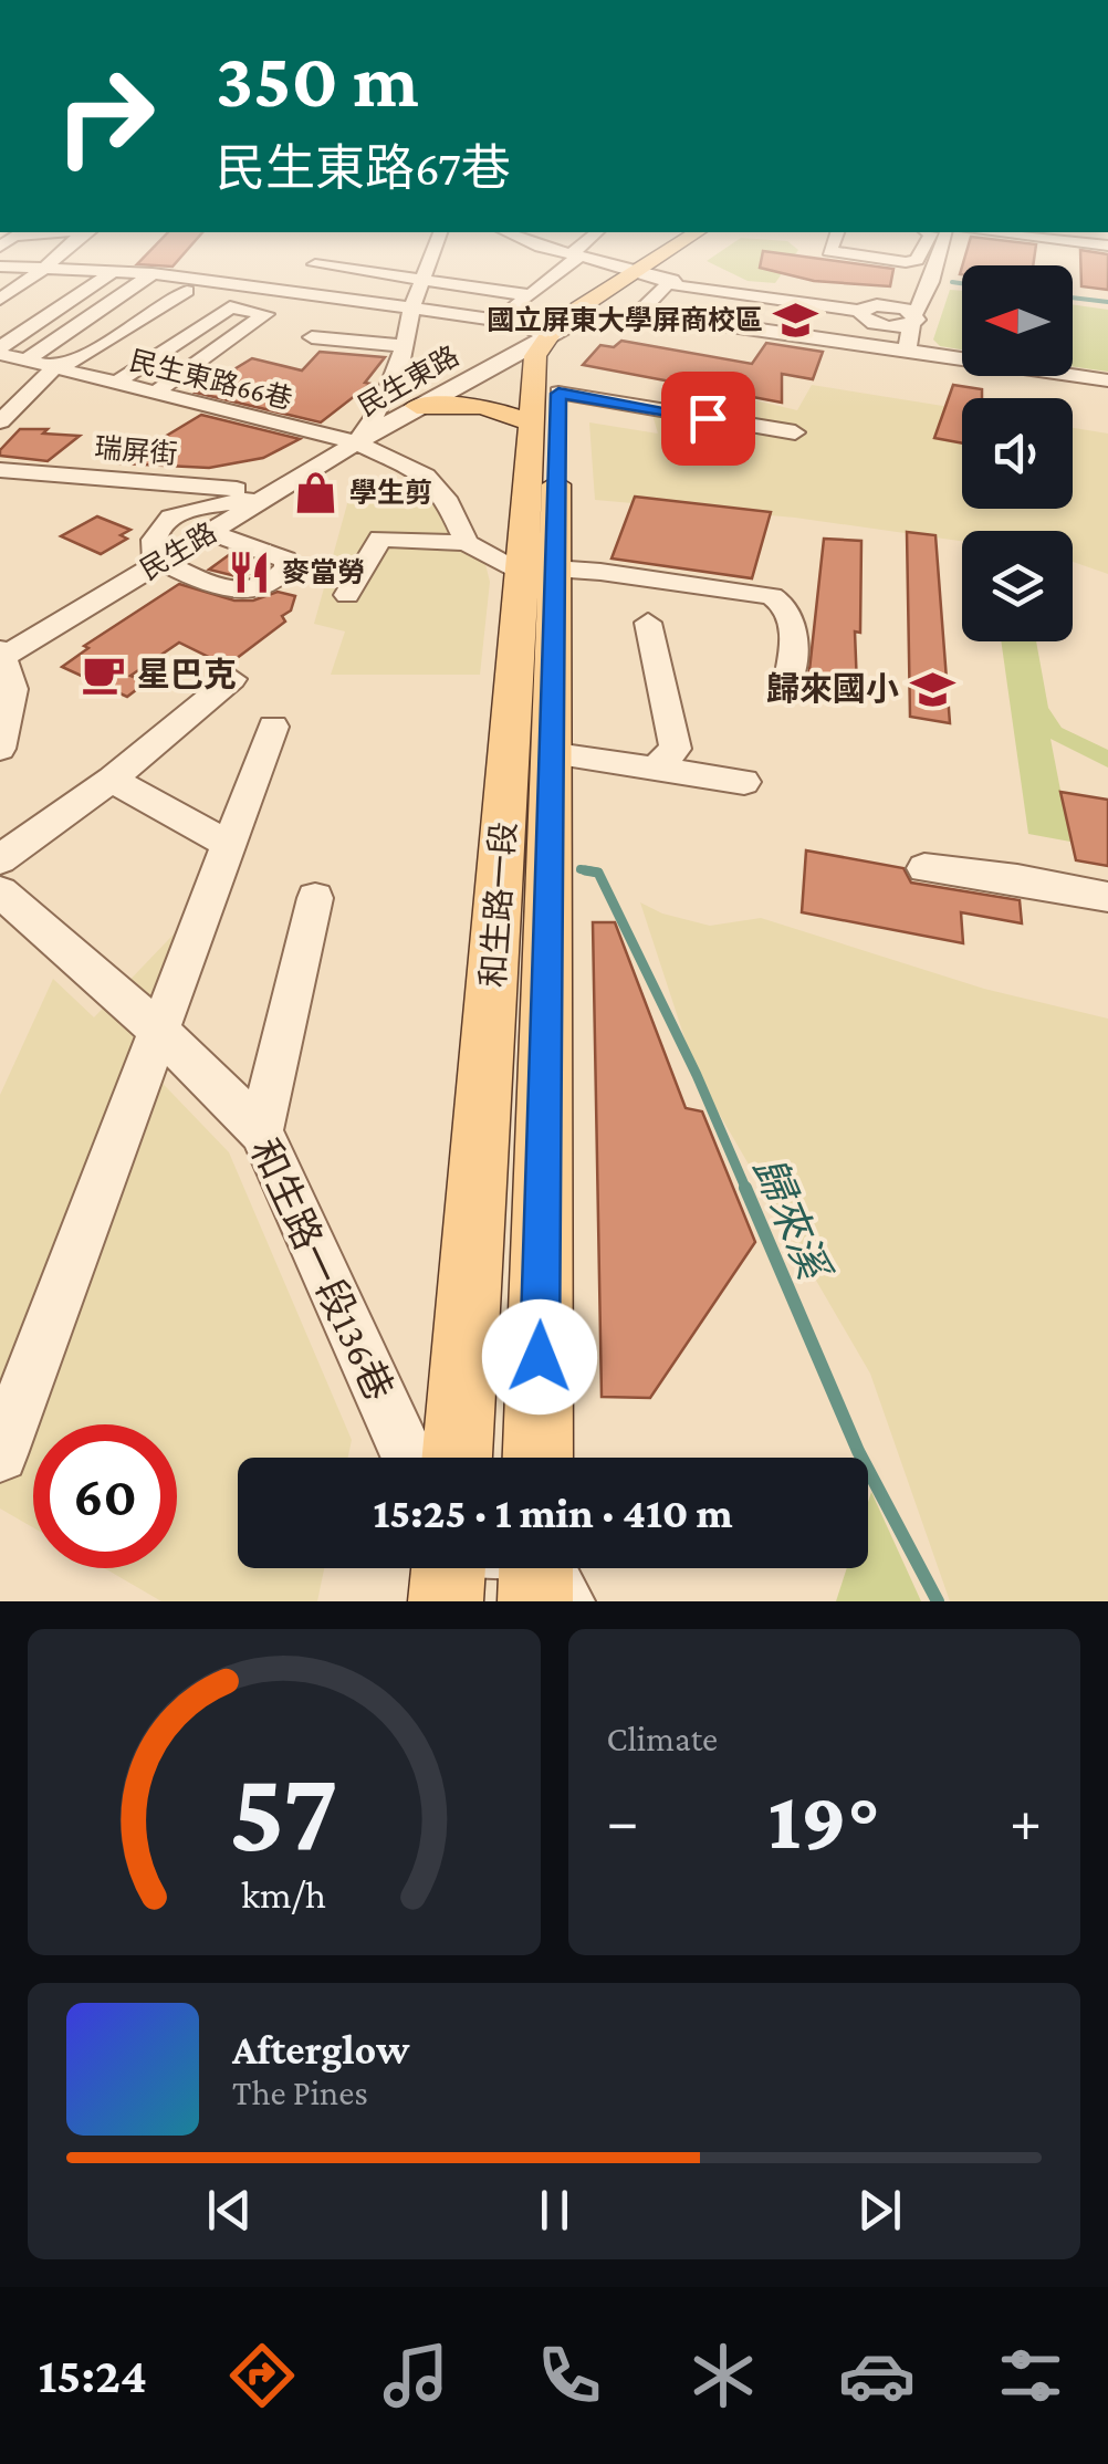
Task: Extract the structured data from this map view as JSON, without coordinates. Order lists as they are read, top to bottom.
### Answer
{
  "streets": {
    "main road": ["民生東路", "和生路一段"],
    "street": [
      "民生東路66巷",
      "瑞屏街",
      "民生路",
      "和生路一段136巷"
    ]
  },
  "crossings": [
    ["民生東路66巷", "民生東路"],
    ["民生東路66巷", "民生路"],
    ["民生東路", "民生路"],
    ["民生東路", "和生路一段"],
    ["瑞屏街", "民生路"]
  ],
  "water": ["歸來溪"],
  "places": {
    "school or university": ["國立屏東大學屏商校區", "歸來國小"],
    "shop": ["學生剪"],
    "restaurant": ["麥當勞"],
    "cafe": ["星巴克"]
  },
  "north": "left",
  "page": {
    "turn": ["350 m", "民生東路67巷"],
    "limit": "60",
    "trip": "15:25 · 1 min · 410 m",
    "tile": "Climate",
    "heat": ["−", "19°", "+"],
    "song": ["Afterglow", "The Pines"],
    "tabs": "15:24",
    "gauge": ["57", "km/h"]
  }
}
